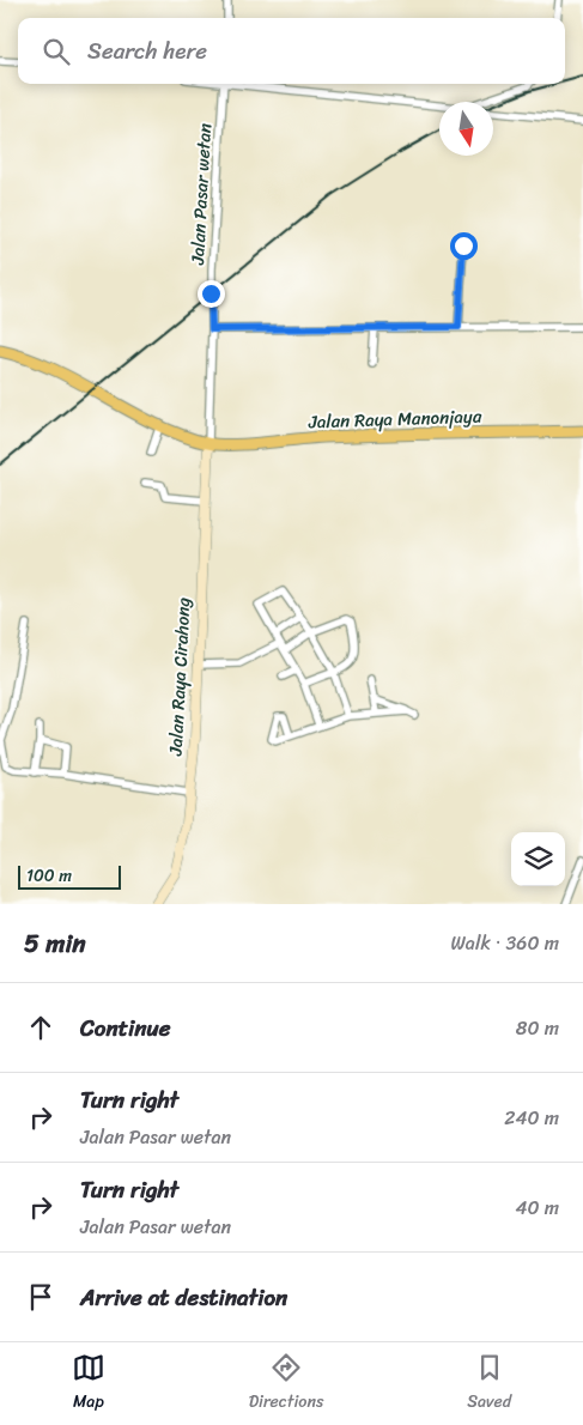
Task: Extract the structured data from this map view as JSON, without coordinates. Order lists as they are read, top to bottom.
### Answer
{
  "streets": {
    "main road": ["Jalan Raya Manonjaya"],
    "street": ["Jalan Pasar wetan", "Jalan Raya Cirahong"]
  },
  "crossings": [
    ["Jalan Pasar wetan", "Jalan Raya Manonjaya"],
    ["Jalan Pasar wetan", "Jalan Raya Cirahong"],
    ["Jalan Raya Manonjaya", "Jalan Raya Cirahong"]
  ],
  "scale_bar": "100 m",
  "north": "bottom",
  "page": {
    "search": "Search here",
    "scale": "100 m",
    "heading": ["5 min", "Walk · 360 m"],
    "list": [
      ["Continue", "80 m"],
      ["Turn right", "Jalan Pasar wetan", "240 m"],
      ["Turn right", "Jalan Pasar wetan", "40 m"],
      "Arrive at destination"
    ],
    "nav": ["Map", "Directions", "Saved"]
  }
}
